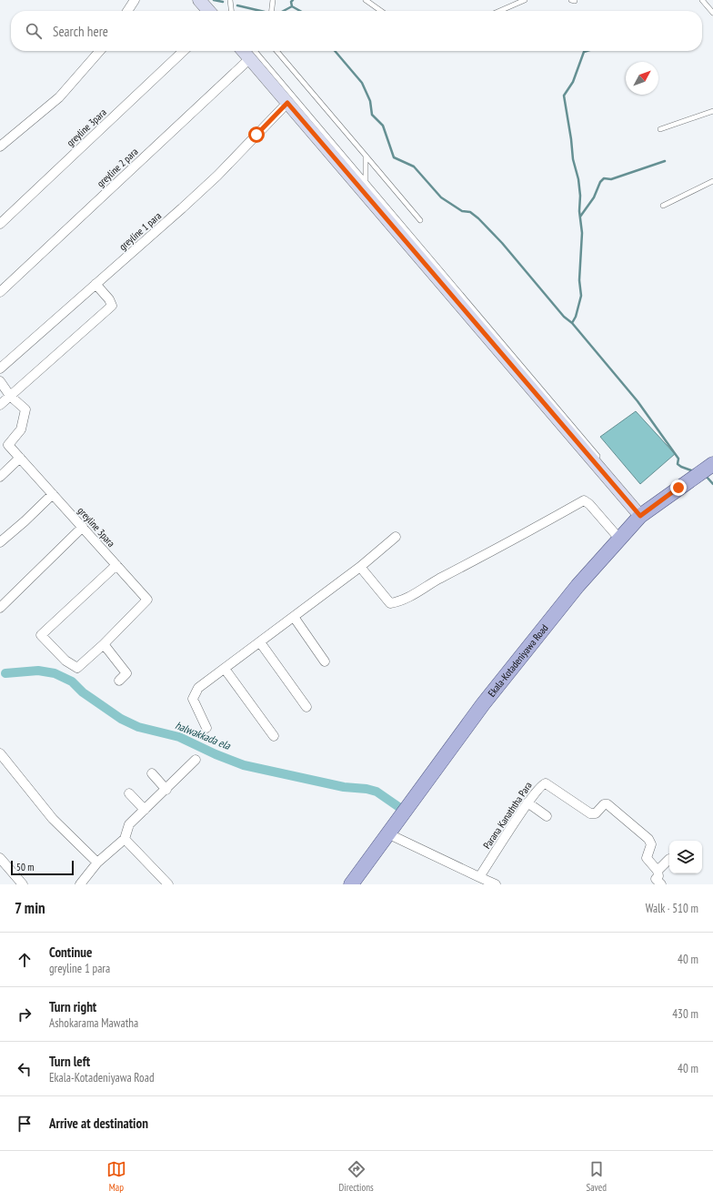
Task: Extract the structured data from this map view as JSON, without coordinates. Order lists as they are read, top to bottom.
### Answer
{
  "streets": {
    "main road": ["Ekala-Kotadeniyawa Road"],
    "street": [
      "greyline 3para",
      "greyline 2 para",
      "greyline 1 para",
      "Parana Kanaththa Para"
    ]
  },
  "water": ["halwakkada ela"],
  "scale_bar": "50 m",
  "north": "top right",
  "page": {
    "search": "Search here",
    "scale": "50 m",
    "heading": ["7 min", "Walk · 510 m"],
    "list": [
      ["Continue", "greyline 1 para", "40 m"],
      ["Turn right", "Ashokarama Mawatha", "430 m"],
      ["Turn left", "Ekala-Kotadeniyawa Road", "40 m"],
      "Arrive at destination"
    ],
    "nav": ["Map", "Directions", "Saved"]
  }
}
